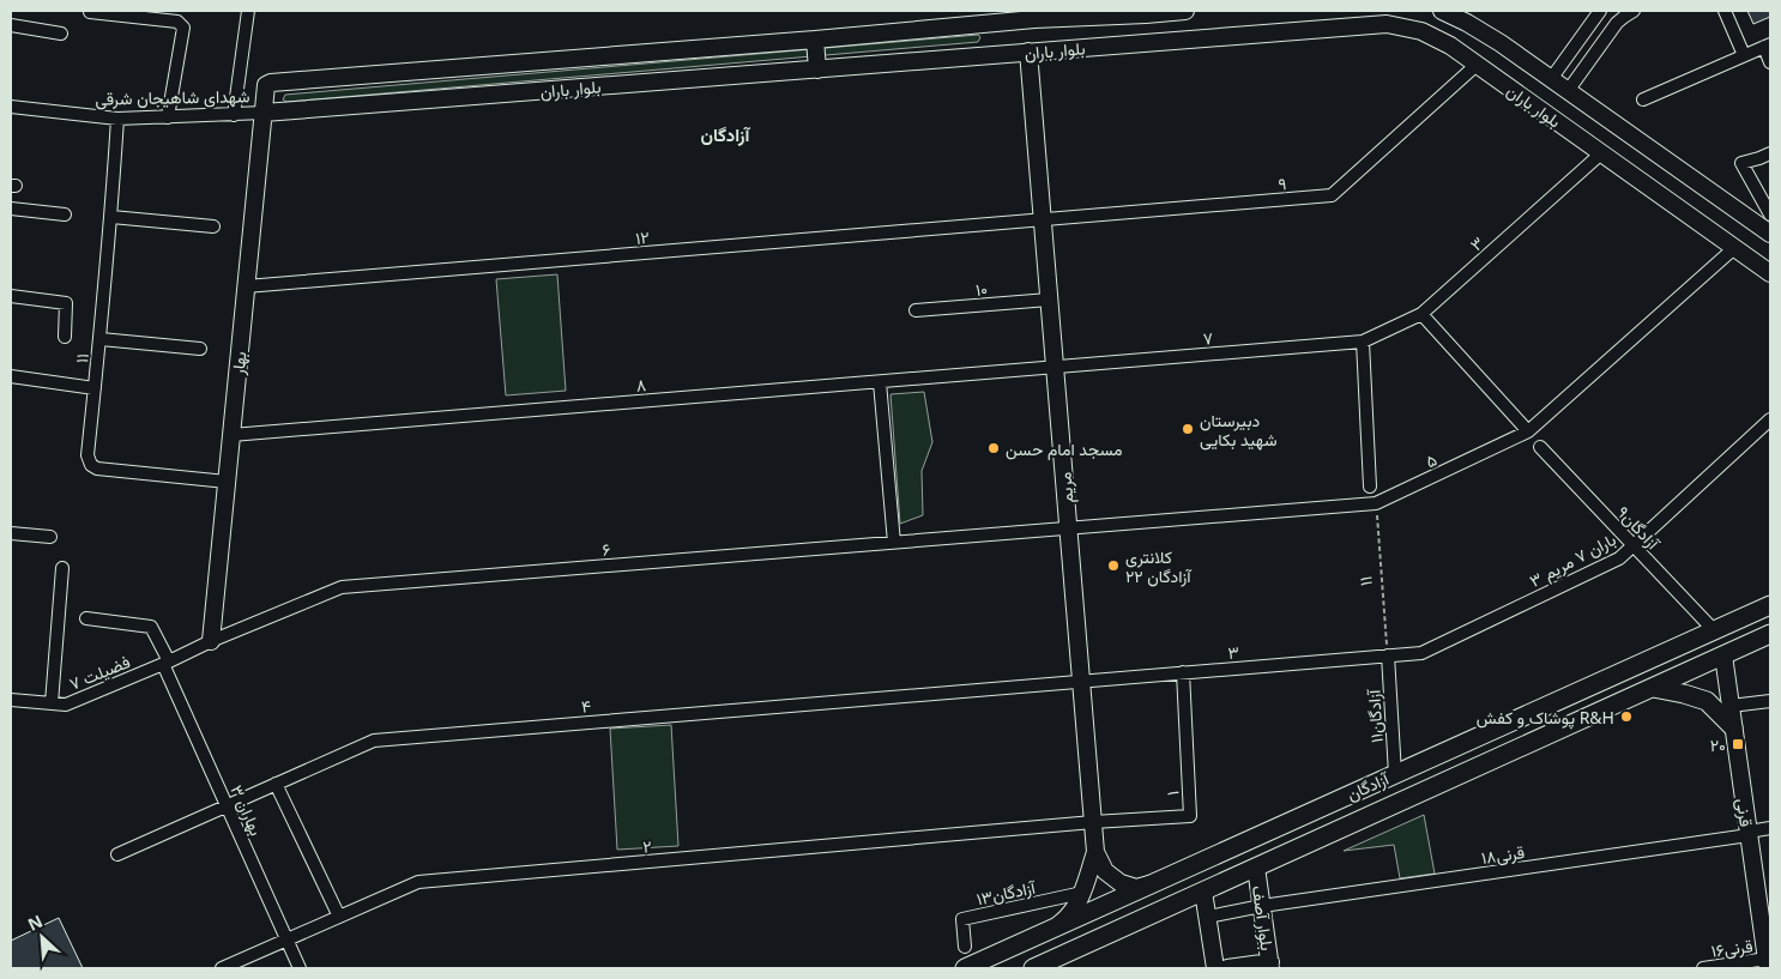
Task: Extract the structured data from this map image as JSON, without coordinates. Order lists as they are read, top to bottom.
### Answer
{
  "streets": {
    "main road": ["آزادگان"],
    "street": [
      "بلوار باران",
      "شهدای شاهیجان شرقی",
      "۹",
      "۱۲",
      "۳",
      "۱۰",
      "۷",
      "۱۱",
      "بهار",
      "۸",
      "۵",
      "مریم",
      "آزادگان۹",
      "۶",
      "باران ۷ مریم ۳",
      "فضیلت ۷",
      "۴",
      "آزادگان۱۱",
      "۱",
      "بهاران ۳",
      "قرنی",
      "۲",
      "قرنی۱۸",
      "آزادگان۱۳",
      "بلوار آصف",
      "قرنی۱۶"
    ]
  },
  "crossings": [
    ["بلوار باران", "شهدای شاهیجان شرقی"],
    ["بلوار باران", "۹"],
    ["بلوار باران", "۳"],
    ["بلوار باران", "بهار"],
    ["بلوار باران", "۵"],
    ["بلوار باران", "مریم"],
    ["شهدای شاهیجان شرقی", "۱۱"],
    ["شهدای شاهیجان شرقی", "بهار"],
    ["۹", "۱۲"],
    ["۹", "مریم"],
    ["۱۲", "بهار"],
    ["۱۲", "مریم"],
    ["۳", "۷"],
    ["۳", "۱۱"],
    ["۳", "مریم"],
    ["۳", "باران ۷ مریم ۳"],
    ["۳", "۴"],
    ["۳", "آزادگان۱۱"],
    ["۳", "۱"],
    ["۱۰", "مریم"],
    ["۷", "۸"],
    ["۷", "مریم"],
    ["۱۱", "بهار"],
    ["۱۱", "۵"],
    ["۱۱", "باران ۷ مریم ۳"],
    ["۱۱", "آزادگان۱۱"],
    ["بهار", "۸"],
    ["بهار", "۶"],
    ["۸", "مریم"],
    ["۵", "مریم"],
    ["۵", "۶"],
    ["مریم", "۶"],
    ["مریم", "۴"],
    ["مریم", "۱"],
    ["مریم", "۲"],
    ["آزادگان۹", "باران ۷ مریم ۳"],
    ["آزادگان۹", "آزادگان"],
    ["۶", "فضیلت ۷"],
    ["۶", "بهاران ۳"],
    ["باران ۷ مریم ۳", "آزادگان۱۱"],
    ["فضیلت ۷", "بهاران ۳"],
    ["۴", "بهاران ۳"],
    ["آزادگان۱۱", "آزادگان"],
    ["آزادگان", "قرنی"],
    ["آزادگان", "بلوار آصف"],
    ["۱", "۲"],
    ["بهاران ۳", "۲"],
    ["قرنی", "قرنی۱۸"],
    ["قرنی", "قرنی۱۶"],
    ["قرنی۱۸", "بلوار آصف"]
  ],
  "districts": ["آزادگان"],
  "places": {
    "other": [
      "دبیرستان شهید بکایی",
      "مسجد امام حسن",
      "کلانتری ۲۲ آزادگان",
      "پوشاک و کفش R&H"
    ],
    "transit": ["۲۰"]
  },
  "north": "top left"
}
